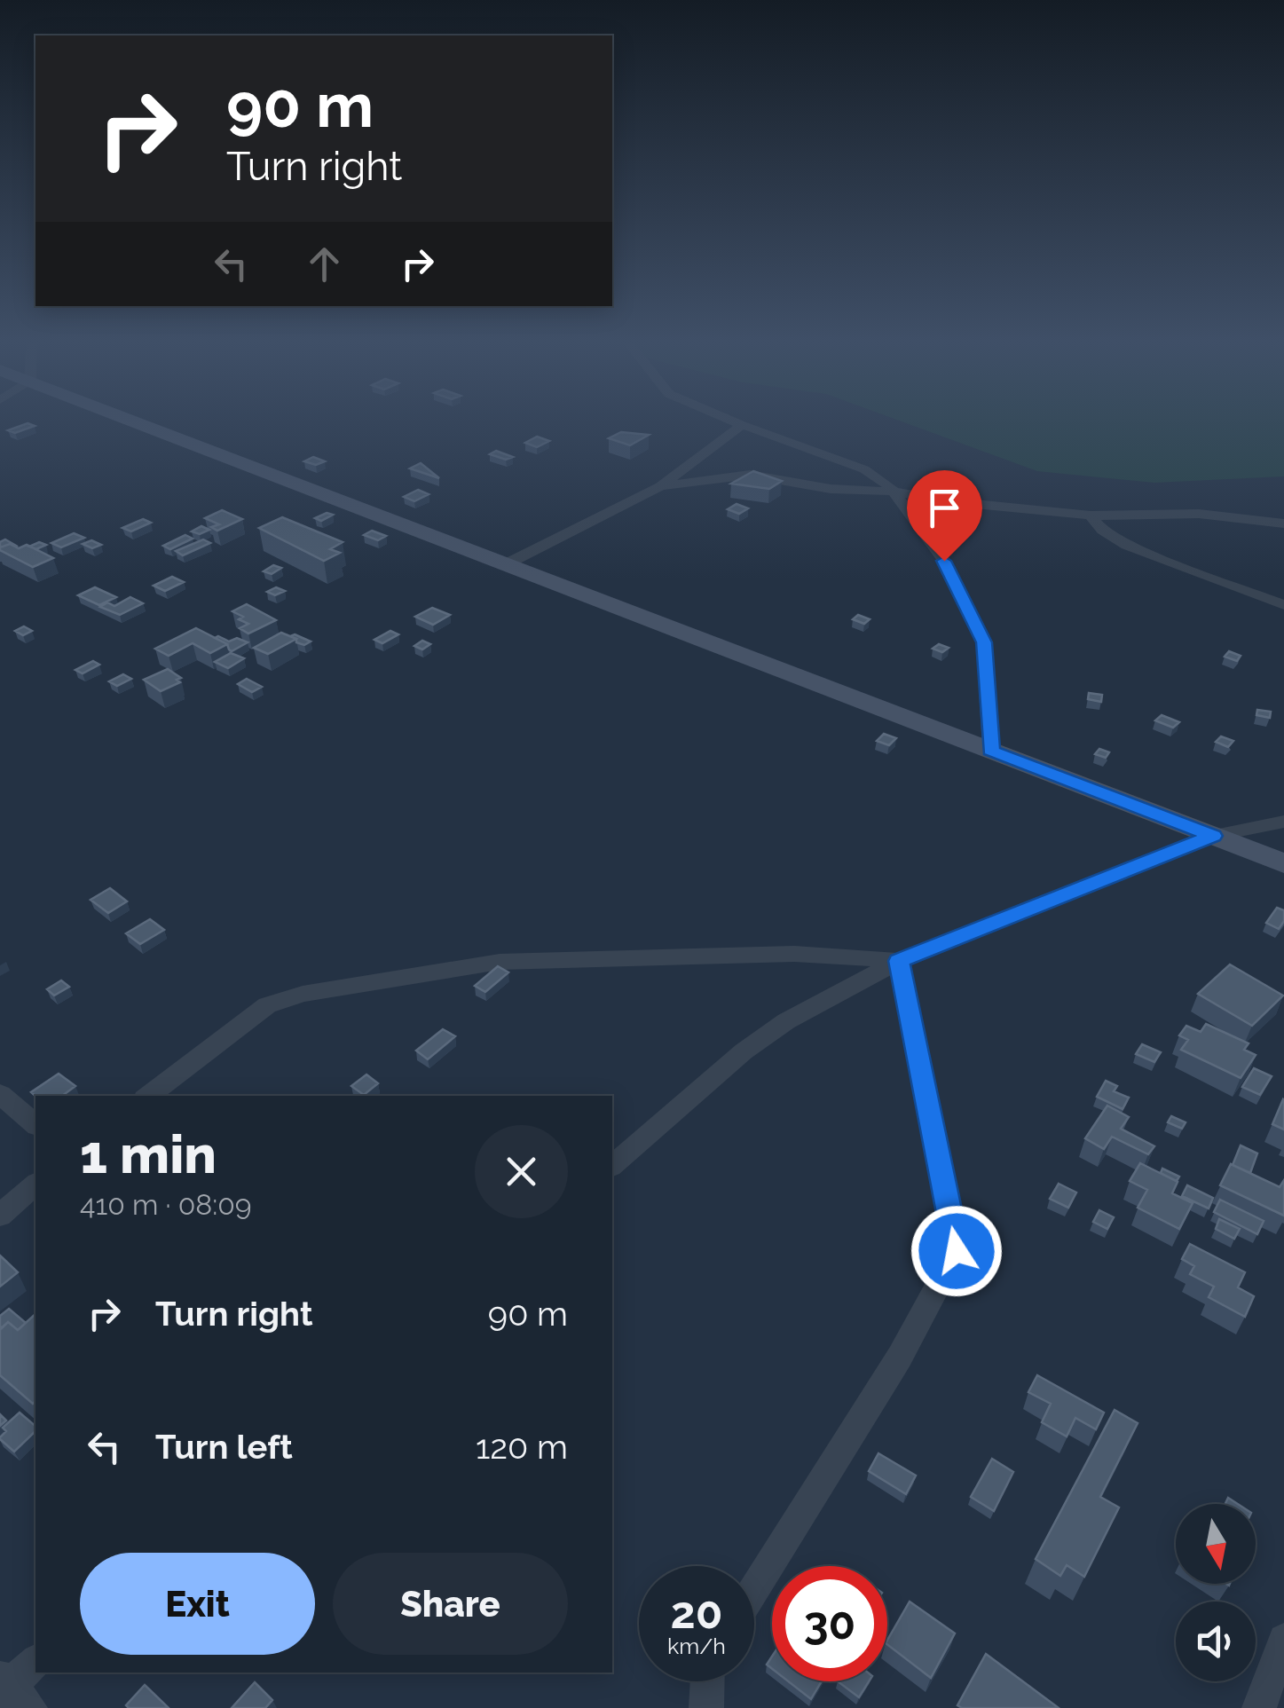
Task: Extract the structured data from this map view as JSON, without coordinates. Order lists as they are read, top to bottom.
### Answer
{
  "north": "bottom",
  "page": {
    "turn": ["90 m", "Turn right"],
    "heading": ["1 min", "410 m · 08:09"],
    "list": [
      {
        "name": "Turn right",
        "value": "90 m"
      },
      {
        "name": "Turn left",
        "value": "120 m"
      }
    ],
    "buttons": ["Exit", "Share"],
    "speed": "20 km/h",
    "limit": "30"
  }
}
